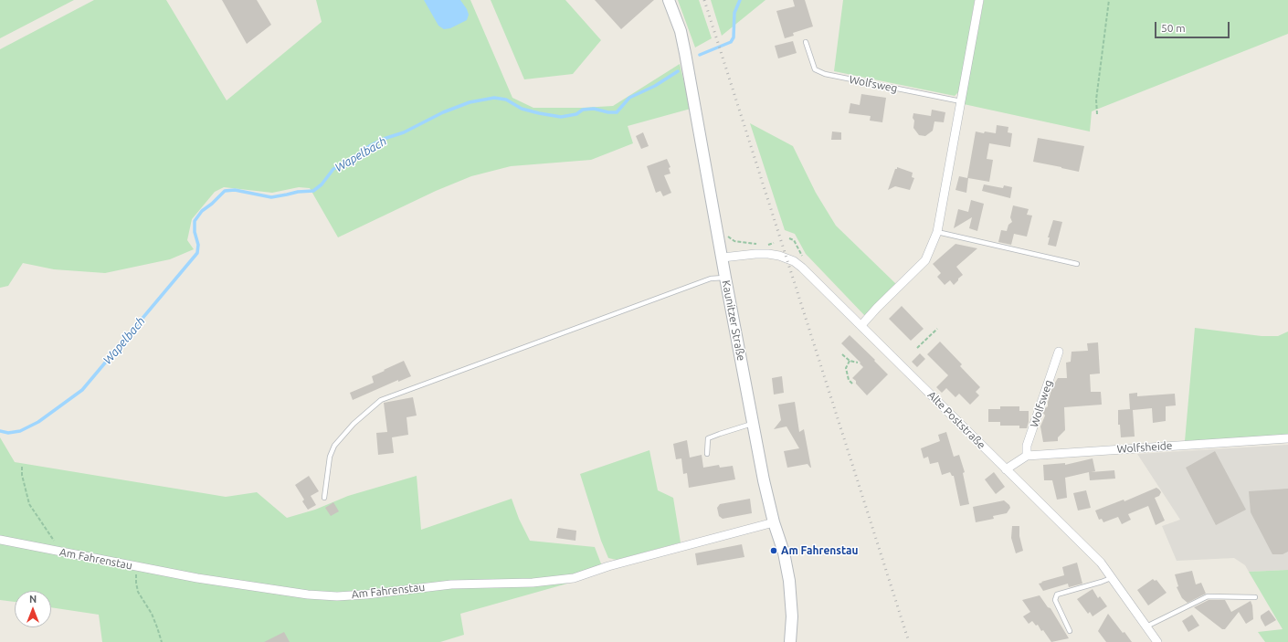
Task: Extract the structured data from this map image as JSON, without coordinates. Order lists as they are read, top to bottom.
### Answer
{
  "streets": {
    "street": [
      "Wolfsweg",
      "Kaunitzer Straße",
      "Alte Poststraße",
      "Wolfsheide",
      "Am Fahrenstau"
    ]
  },
  "crossings": [
    ["Wolfsweg", "Wolfsheide"],
    ["Kaunitzer Straße", "Alte Poststraße"],
    ["Kaunitzer Straße", "Am Fahrenstau"],
    ["Alte Poststraße", "Wolfsheide"]
  ],
  "water": ["Wapelbach"],
  "places": ["Am Fahrenstau"],
  "scale_bar": "50 m",
  "north": "top"
}
